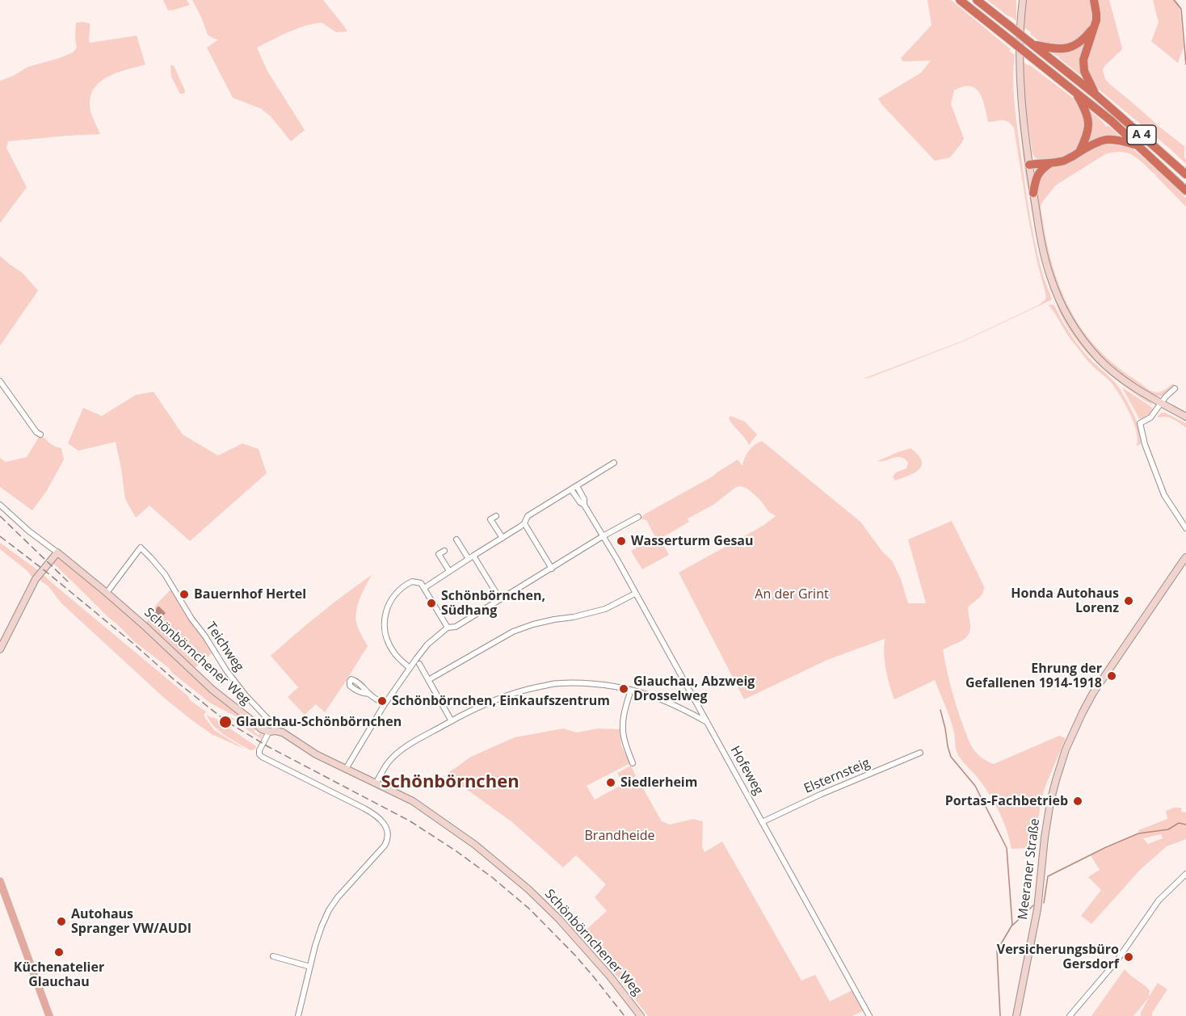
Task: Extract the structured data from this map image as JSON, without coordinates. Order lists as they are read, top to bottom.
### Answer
{
  "streets": {
    "highway": ["A 4"],
    "street": [
      "Teichweg",
      "Schönbörnchener Weg",
      "Hofeweg",
      "Elsternsteig",
      "Meeraner Straße"
    ]
  },
  "crossings": [
    ["Teichweg", "Schönbörnchener Weg"],
    ["Hofeweg", "Elsternsteig"]
  ],
  "districts": ["Schönbörnchen"],
  "parks": ["An der Grint", "Brandheide"],
  "places": [
    "Wasserturm Gesau",
    "Bauernhof Hertel",
    "Honda Autohaus Lorenz",
    "Schönbörnchen, Südhang",
    "Ehrung der Gefallenen 1914-1918",
    "Glauchau, Abzweig Drosselweg",
    "Schönbörnchen, Einkaufszentrum",
    "Glauchau-Schönbörnchen",
    "Siedlerheim",
    "Portas-Fachbetrieb",
    "Autohaus Spranger VW/AUDI",
    "Küchenatelier Glauchau",
    "Versicherungsbüro Gersdorf"
  ]
}
